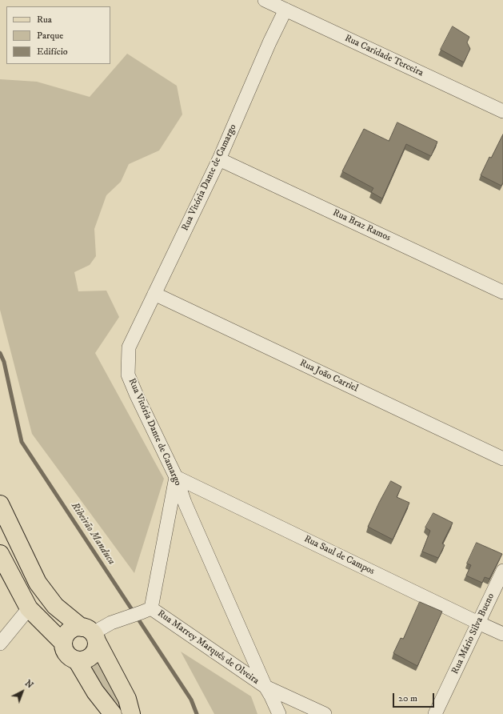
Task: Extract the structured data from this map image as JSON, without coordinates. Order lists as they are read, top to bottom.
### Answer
{
  "streets": {
    "street": [
      "Rua Caridade Terceira",
      "Rua Vitória Dante de Camargo",
      "Rua Braz Ramos",
      "Rua João Carriel",
      "Rua Saul de Campos",
      "Rua Mário Silva Bueno",
      "Rua Marrey Marquês de Olveira"
    ]
  },
  "crossings": [
    ["Rua Caridade Terceira", "Rua Vitória Dante de Camargo"],
    ["Rua Vitória Dante de Camargo", "Rua Braz Ramos"],
    ["Rua Vitória Dante de Camargo", "Rua João Carriel"],
    ["Rua Vitória Dante de Camargo", "Rua Saul de Campos"],
    ["Rua Vitória Dante de Camargo", "Rua Marrey Marquês de Olveira"],
    ["Rua Saul de Campos", "Rua Mário Silva Bueno"]
  ],
  "water": ["Ribeirão Manduca"],
  "legend": ["Rua", "Parque", "Edifício"],
  "scale_bar": "20 m",
  "north": "top right"
}
